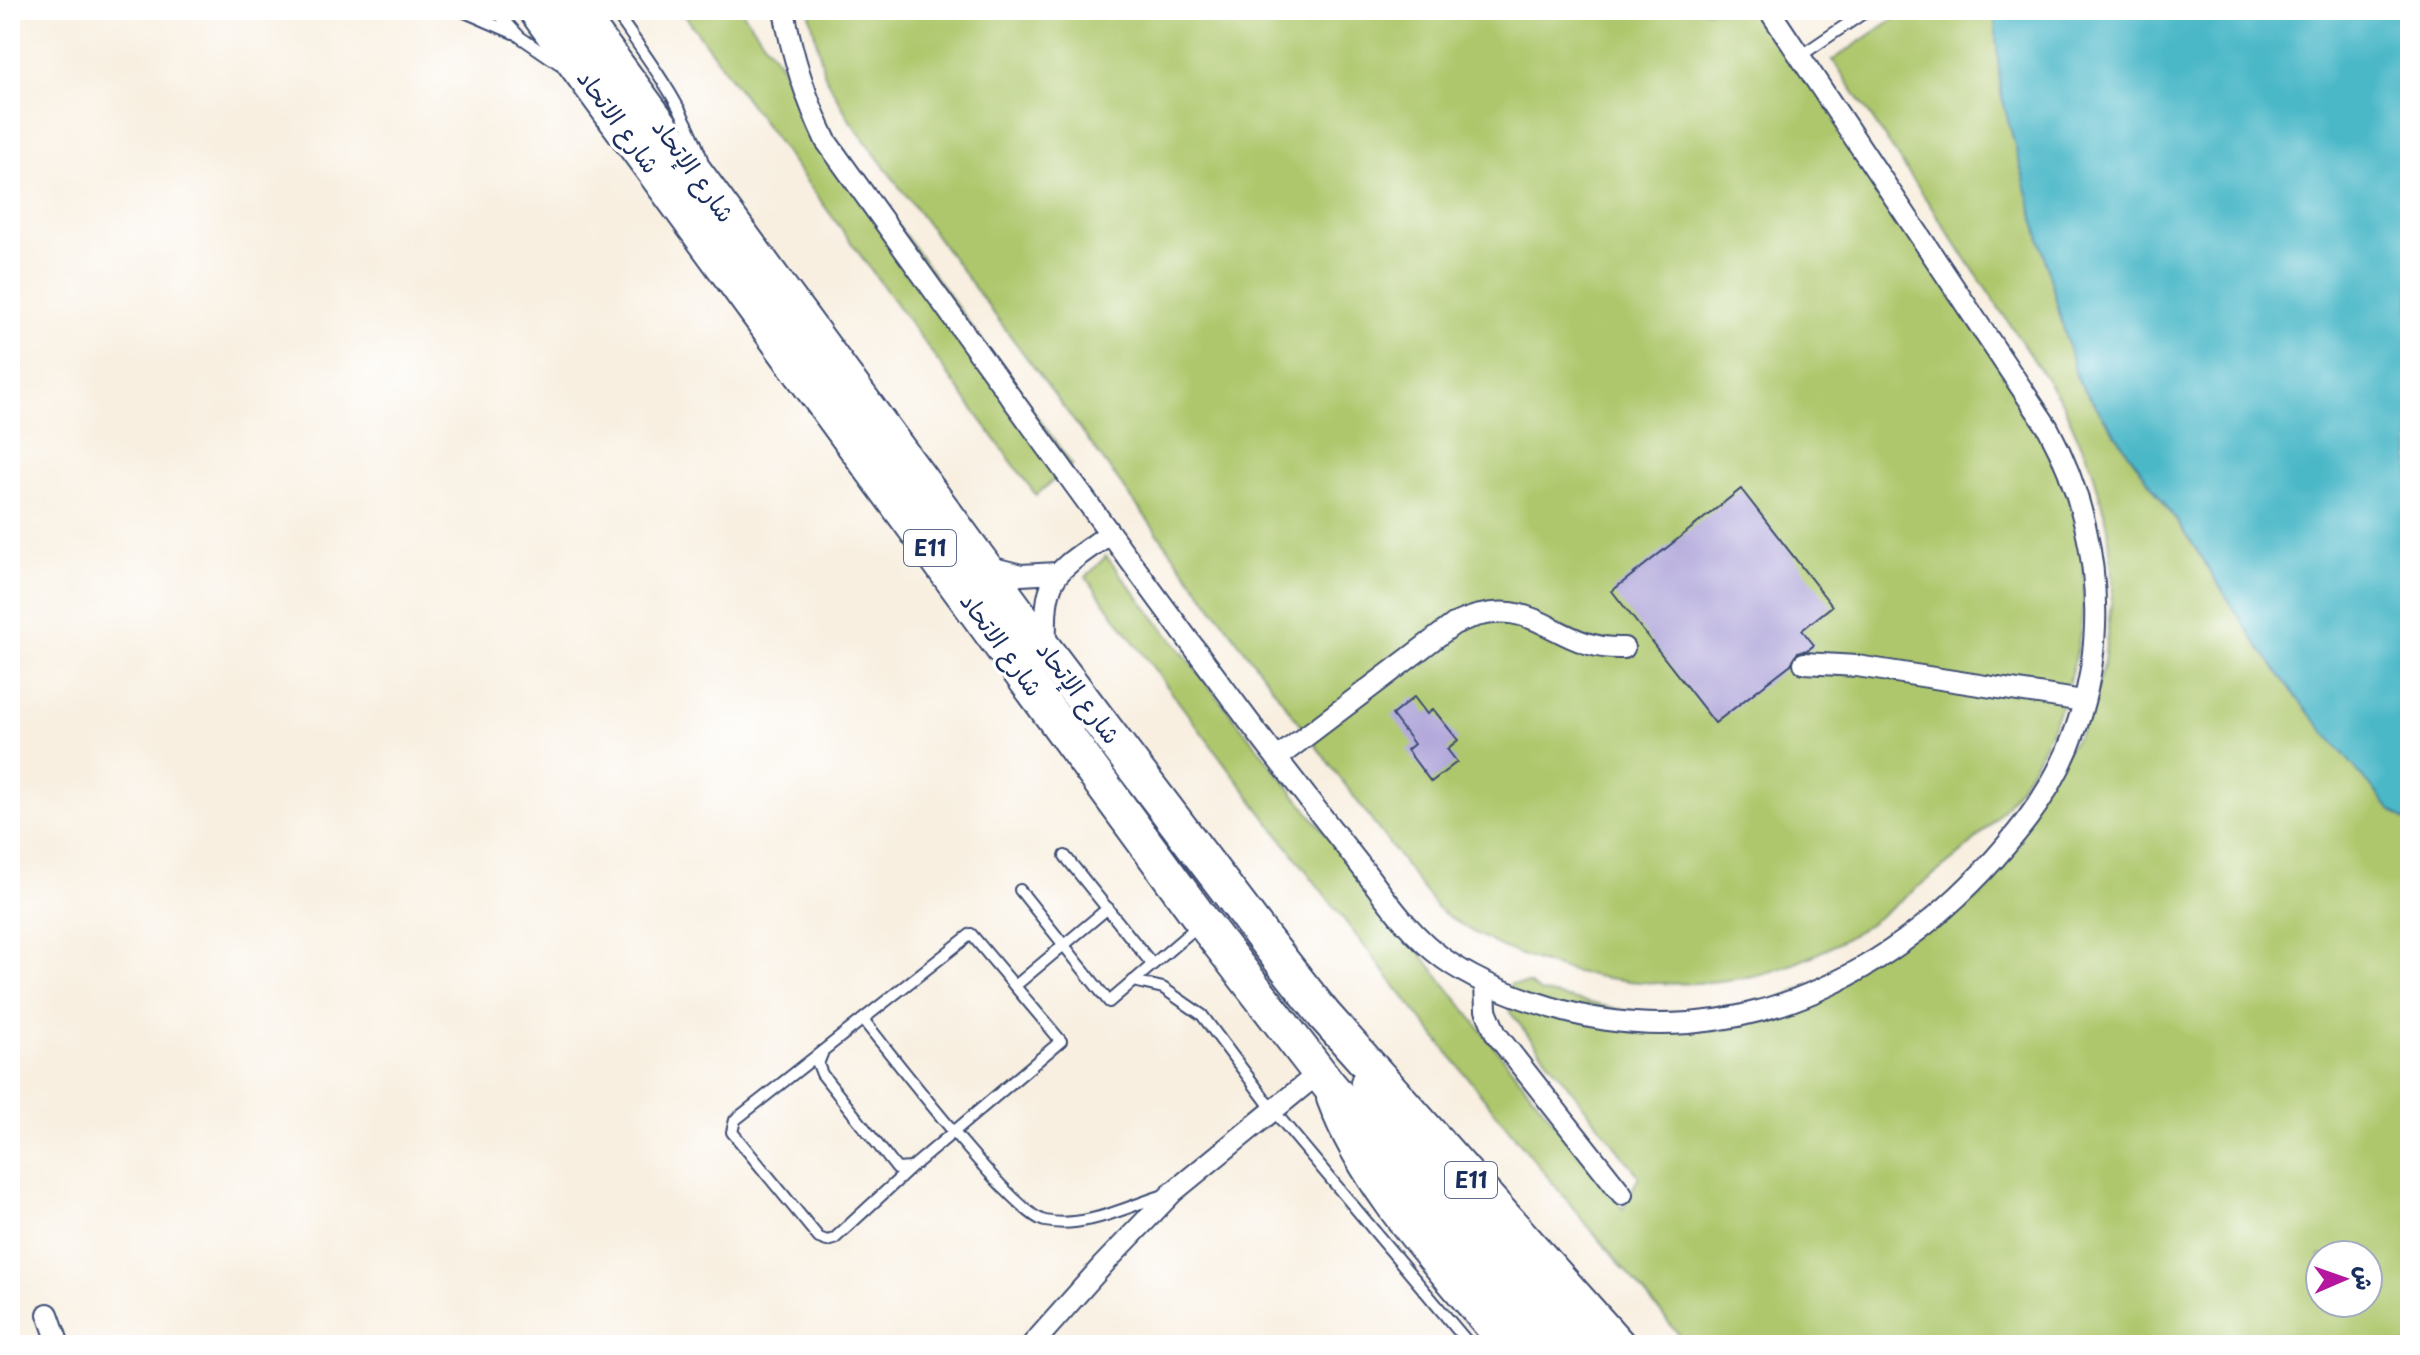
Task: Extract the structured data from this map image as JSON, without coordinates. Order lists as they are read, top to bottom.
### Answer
{
  "streets": {
    "highway": ["شارع الاتحاد", "شارع الإتحاد", "E11"]
  },
  "crossings": [
    ["شارع الاتحاد", "E11"]
  ],
  "north": "right"
}
